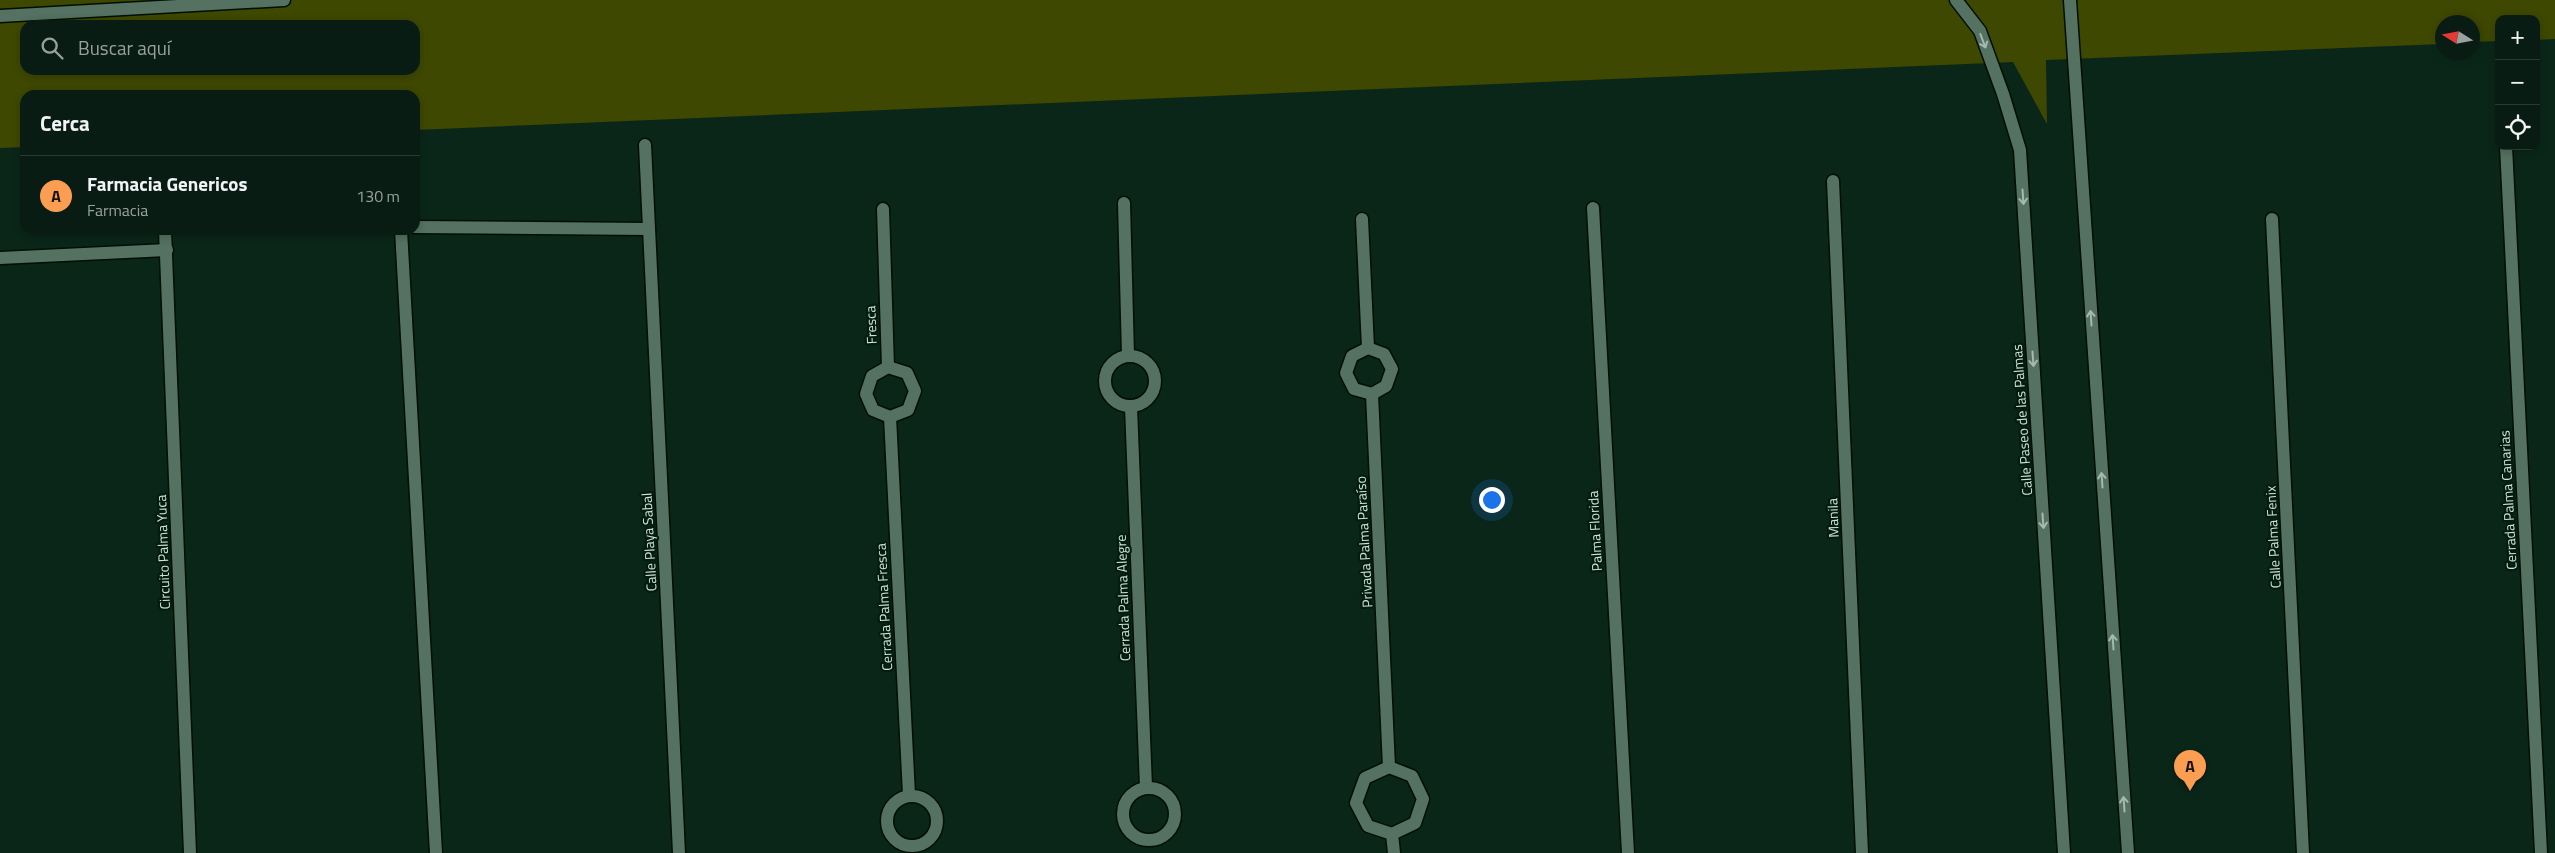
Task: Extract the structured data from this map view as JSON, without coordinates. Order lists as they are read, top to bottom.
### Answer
{
  "streets": {
    "street": [
      "Fresca",
      "Calle Paseo de las Palmas",
      "Cerrada Palma Canarias",
      "Manila",
      "Palma Florida",
      "Calle Palma Fenix",
      "Calle Playa Sabal",
      "Privada Palma Paraíso",
      "Circuito Palma Yuca",
      "Cerrada Palma Alegre",
      "Cerrada Palma Fresca"
    ]
  },
  "crossings": [
    ["Fresca", "Cerrada Palma Fresca"]
  ],
  "north": "left",
  "page": {
    "map_buttons": ["+", "−"],
    "search": "Buscar aquí",
    "heading": "Cerca",
    "list": [
      {
        "mark": "A",
        "name": "Farmacia Genericos",
        "note": "Farmacia",
        "value": "130 m"
      }
    ],
    "pins": "A"
  }
}
